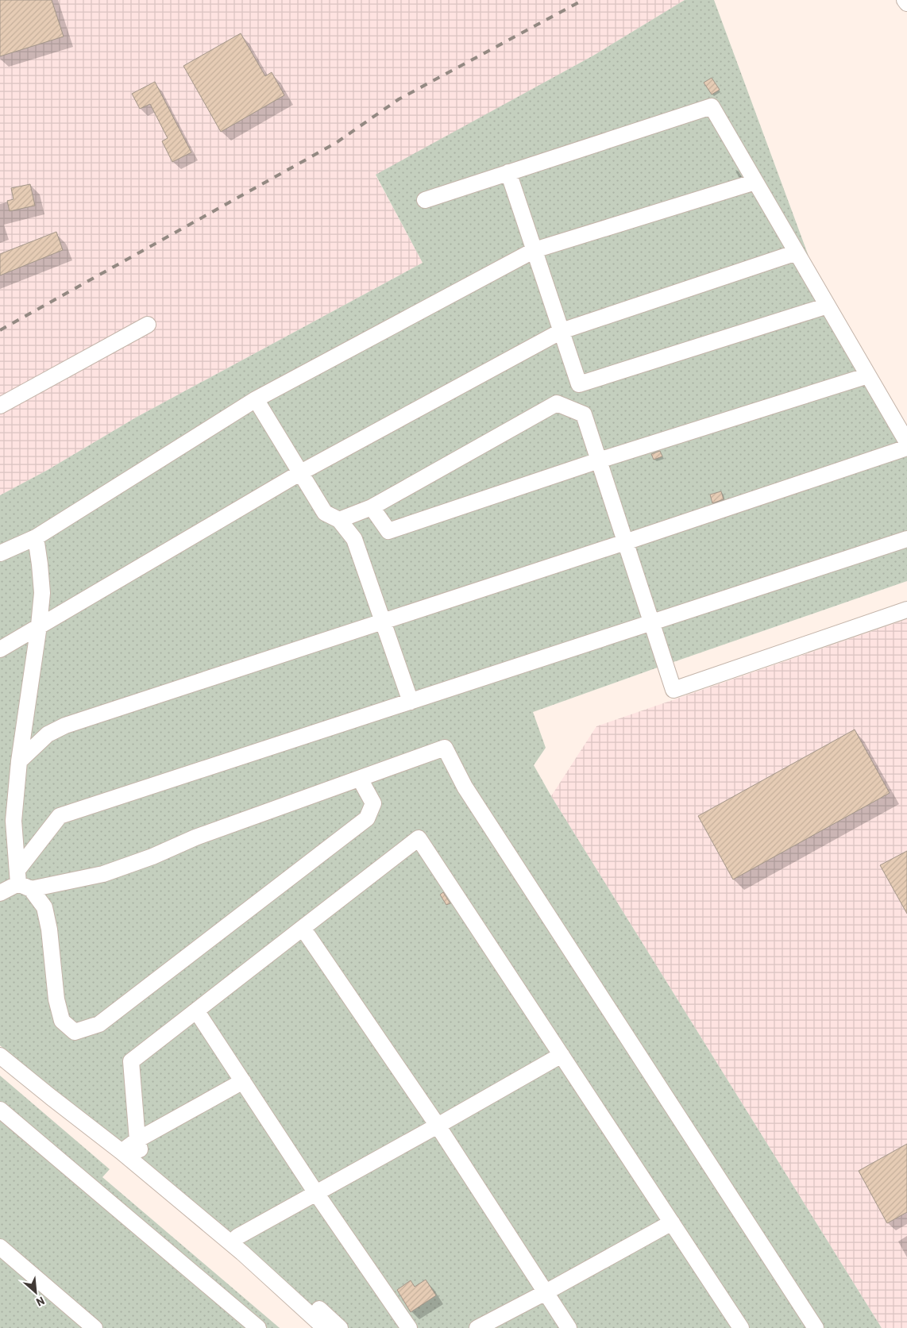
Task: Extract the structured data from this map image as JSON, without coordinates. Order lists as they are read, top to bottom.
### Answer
{
  "north": "bottom right"
}
